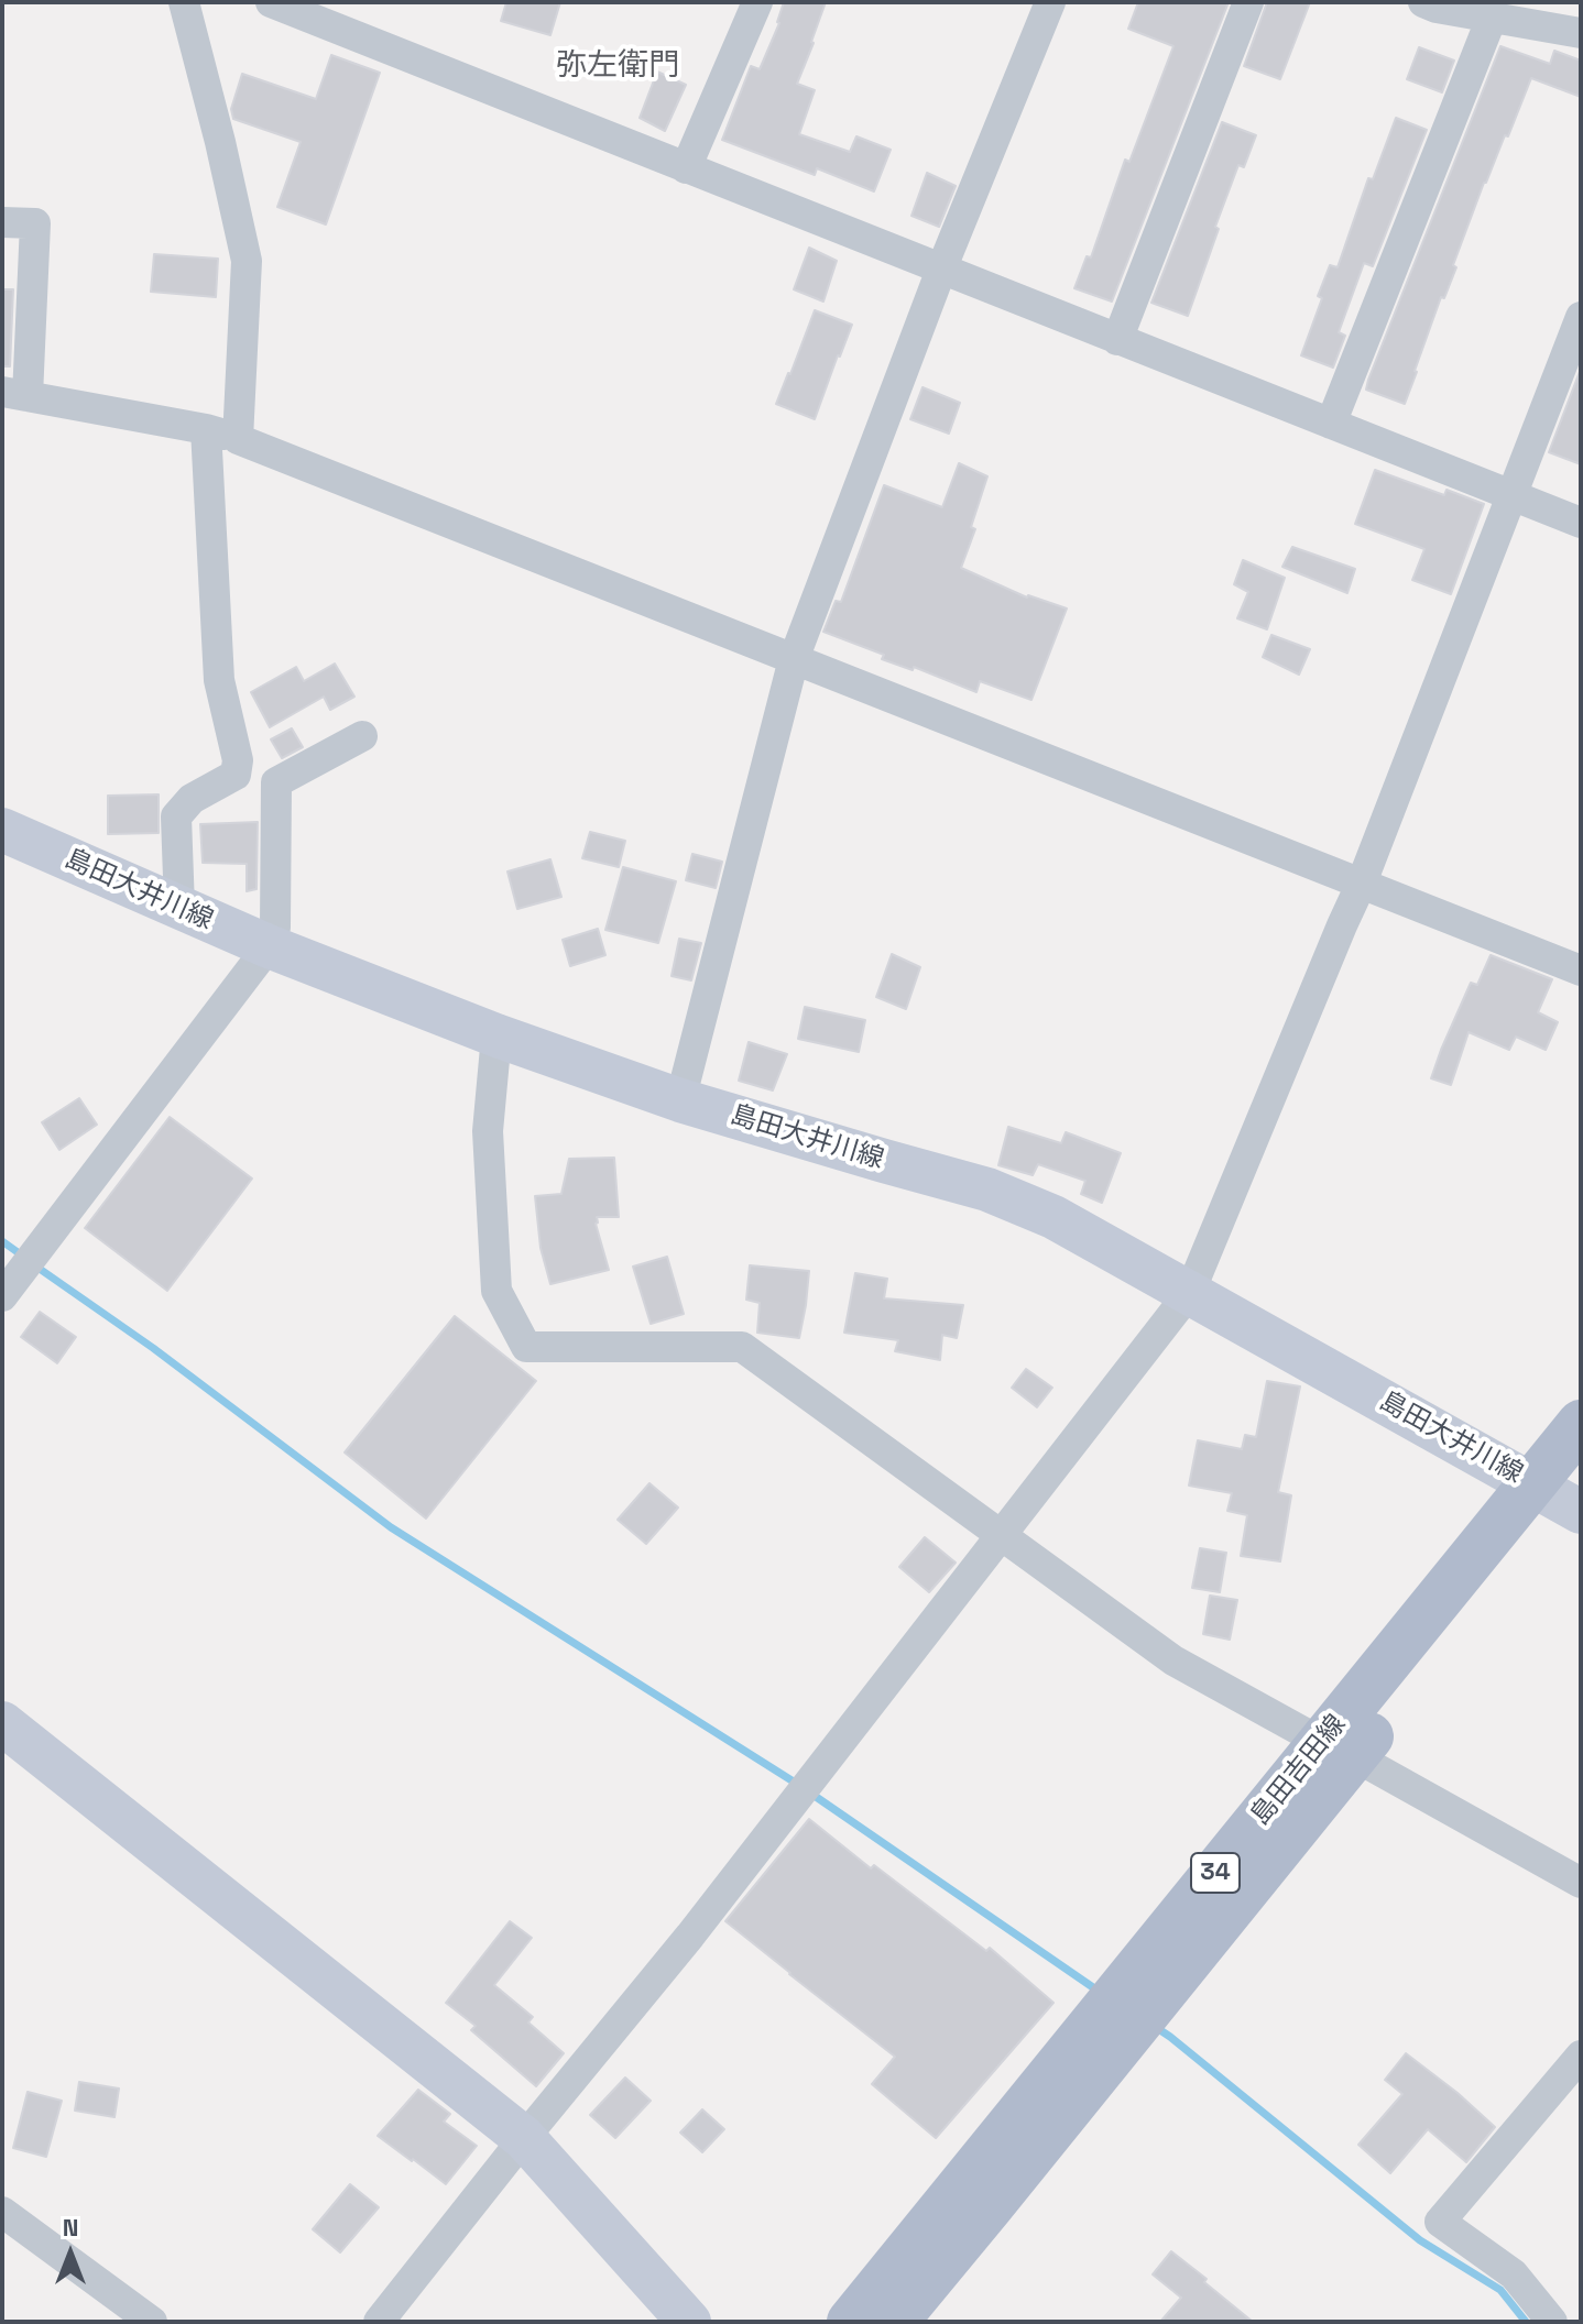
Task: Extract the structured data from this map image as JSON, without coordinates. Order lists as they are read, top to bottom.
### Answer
{
  "streets": {
    "main road": ["島田大井川線", "島田吉田線", "34"]
  },
  "crossings": [
    ["島田大井川線", "島田吉田線"]
  ],
  "districts": ["弥左衛門"],
  "north": "top"
}
